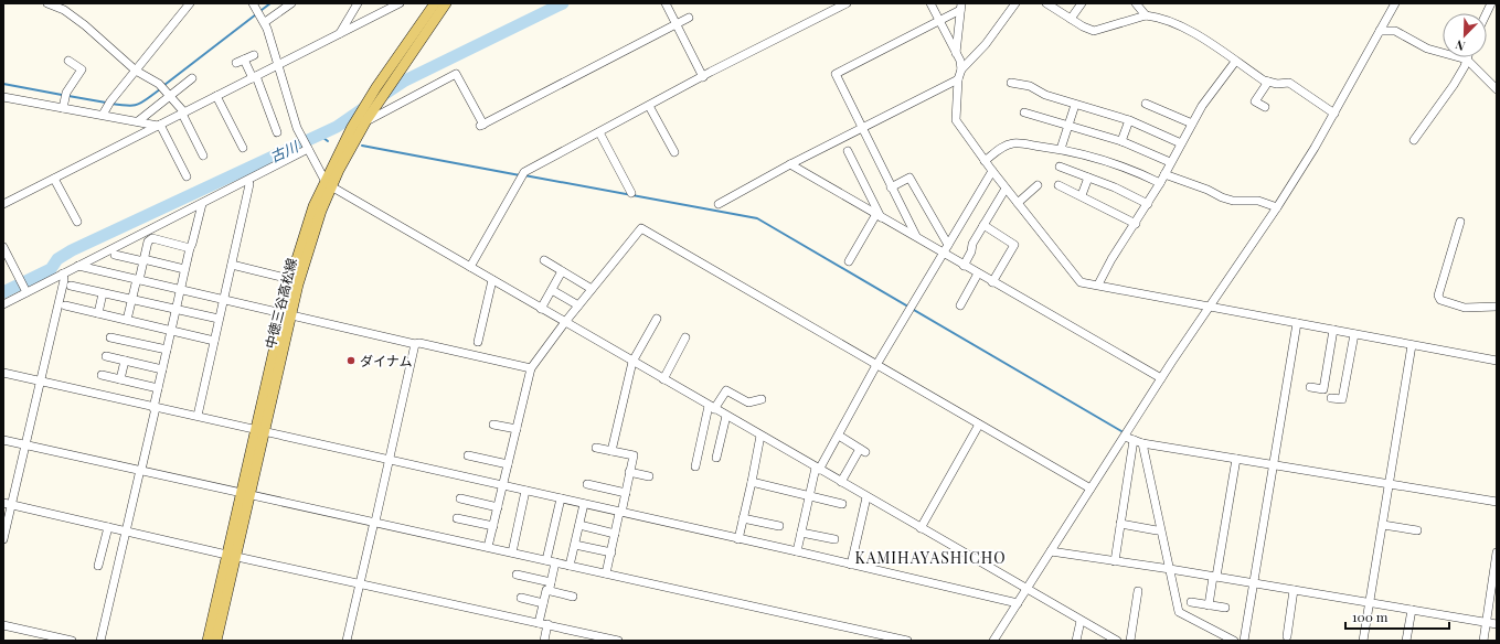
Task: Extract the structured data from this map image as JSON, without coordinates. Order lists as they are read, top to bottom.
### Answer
{
  "streets": {
    "main road": ["中徳三谷高松線"]
  },
  "districts": ["KAMIHAYASHICHO"],
  "water": ["古川"],
  "places": ["ダイナム"],
  "scale_bar": "100 m",
  "north": "bottom left"
}
